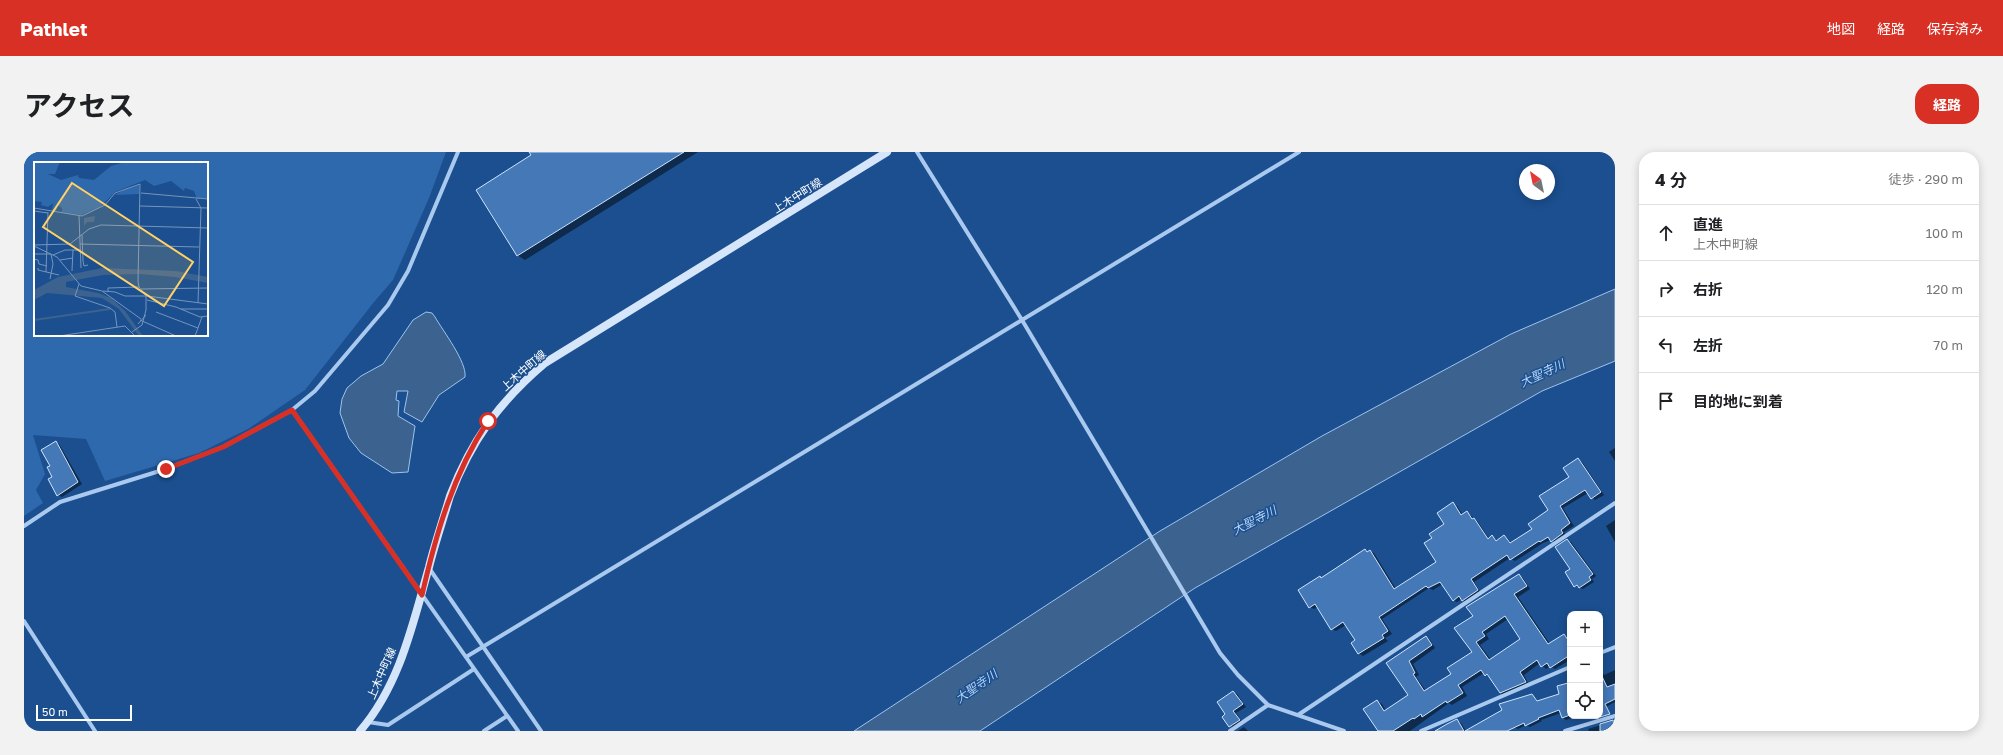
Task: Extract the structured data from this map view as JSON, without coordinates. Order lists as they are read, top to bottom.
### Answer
{
  "streets": {
    "main road": ["上木中町線"]
  },
  "water": ["大聖寺川"],
  "scale_bar": "50 m",
  "north": "top left",
  "page": {
    "header": "Pathlet",
    "nav": ["地図", "経路", "保存済み"],
    "title": "アクセス",
    "buttons": "経路",
    "heading": ["4 分", "徒歩 · 290 m"],
    "list": [
      ["直進", "上木中町線", "100 m"],
      ["右折", "120 m"],
      ["左折", "70 m"],
      "目的地に到着"
    ],
    "map_buttons": ["+", "−"],
    "scale": "50 m"
  }
}
